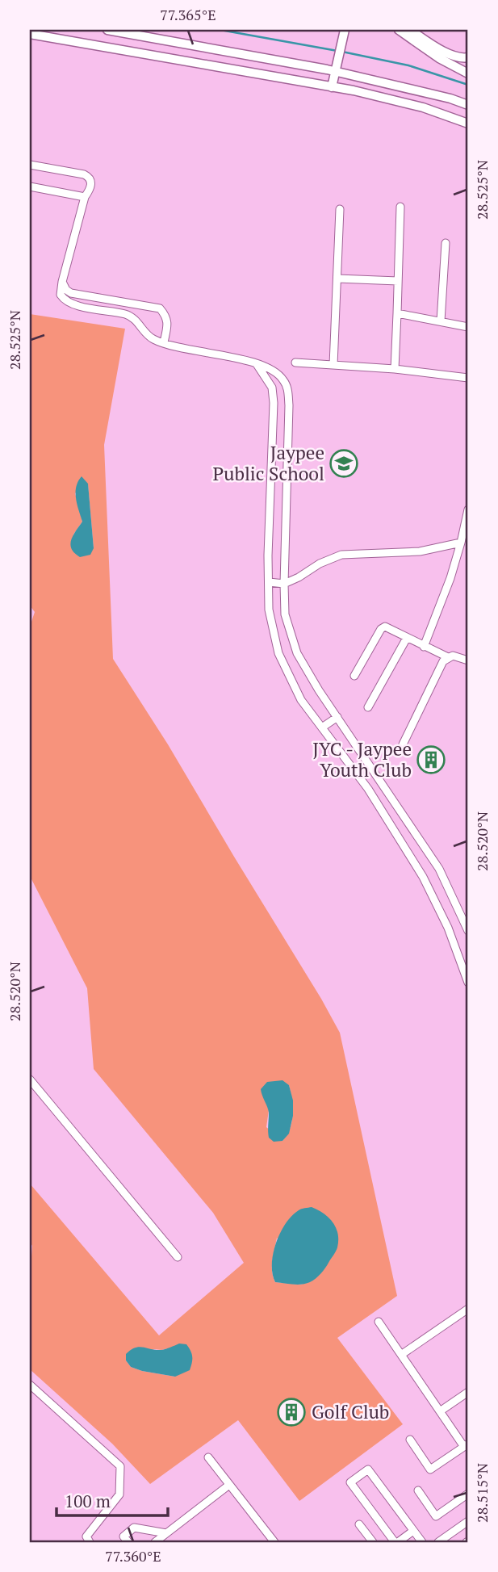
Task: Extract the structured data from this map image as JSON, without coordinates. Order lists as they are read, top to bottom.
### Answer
{
  "places": {
    "school or university": ["Jaypee Public School"],
    "building": ["JYC - Jaypee Youth Club", "Golf Club"]
  },
  "scale_bar": "100 m",
  "coordinates": [
    "77.365°E",
    "28.525°N",
    "28.520°N",
    "28.515°N",
    "77.360°E"
  ]
}
